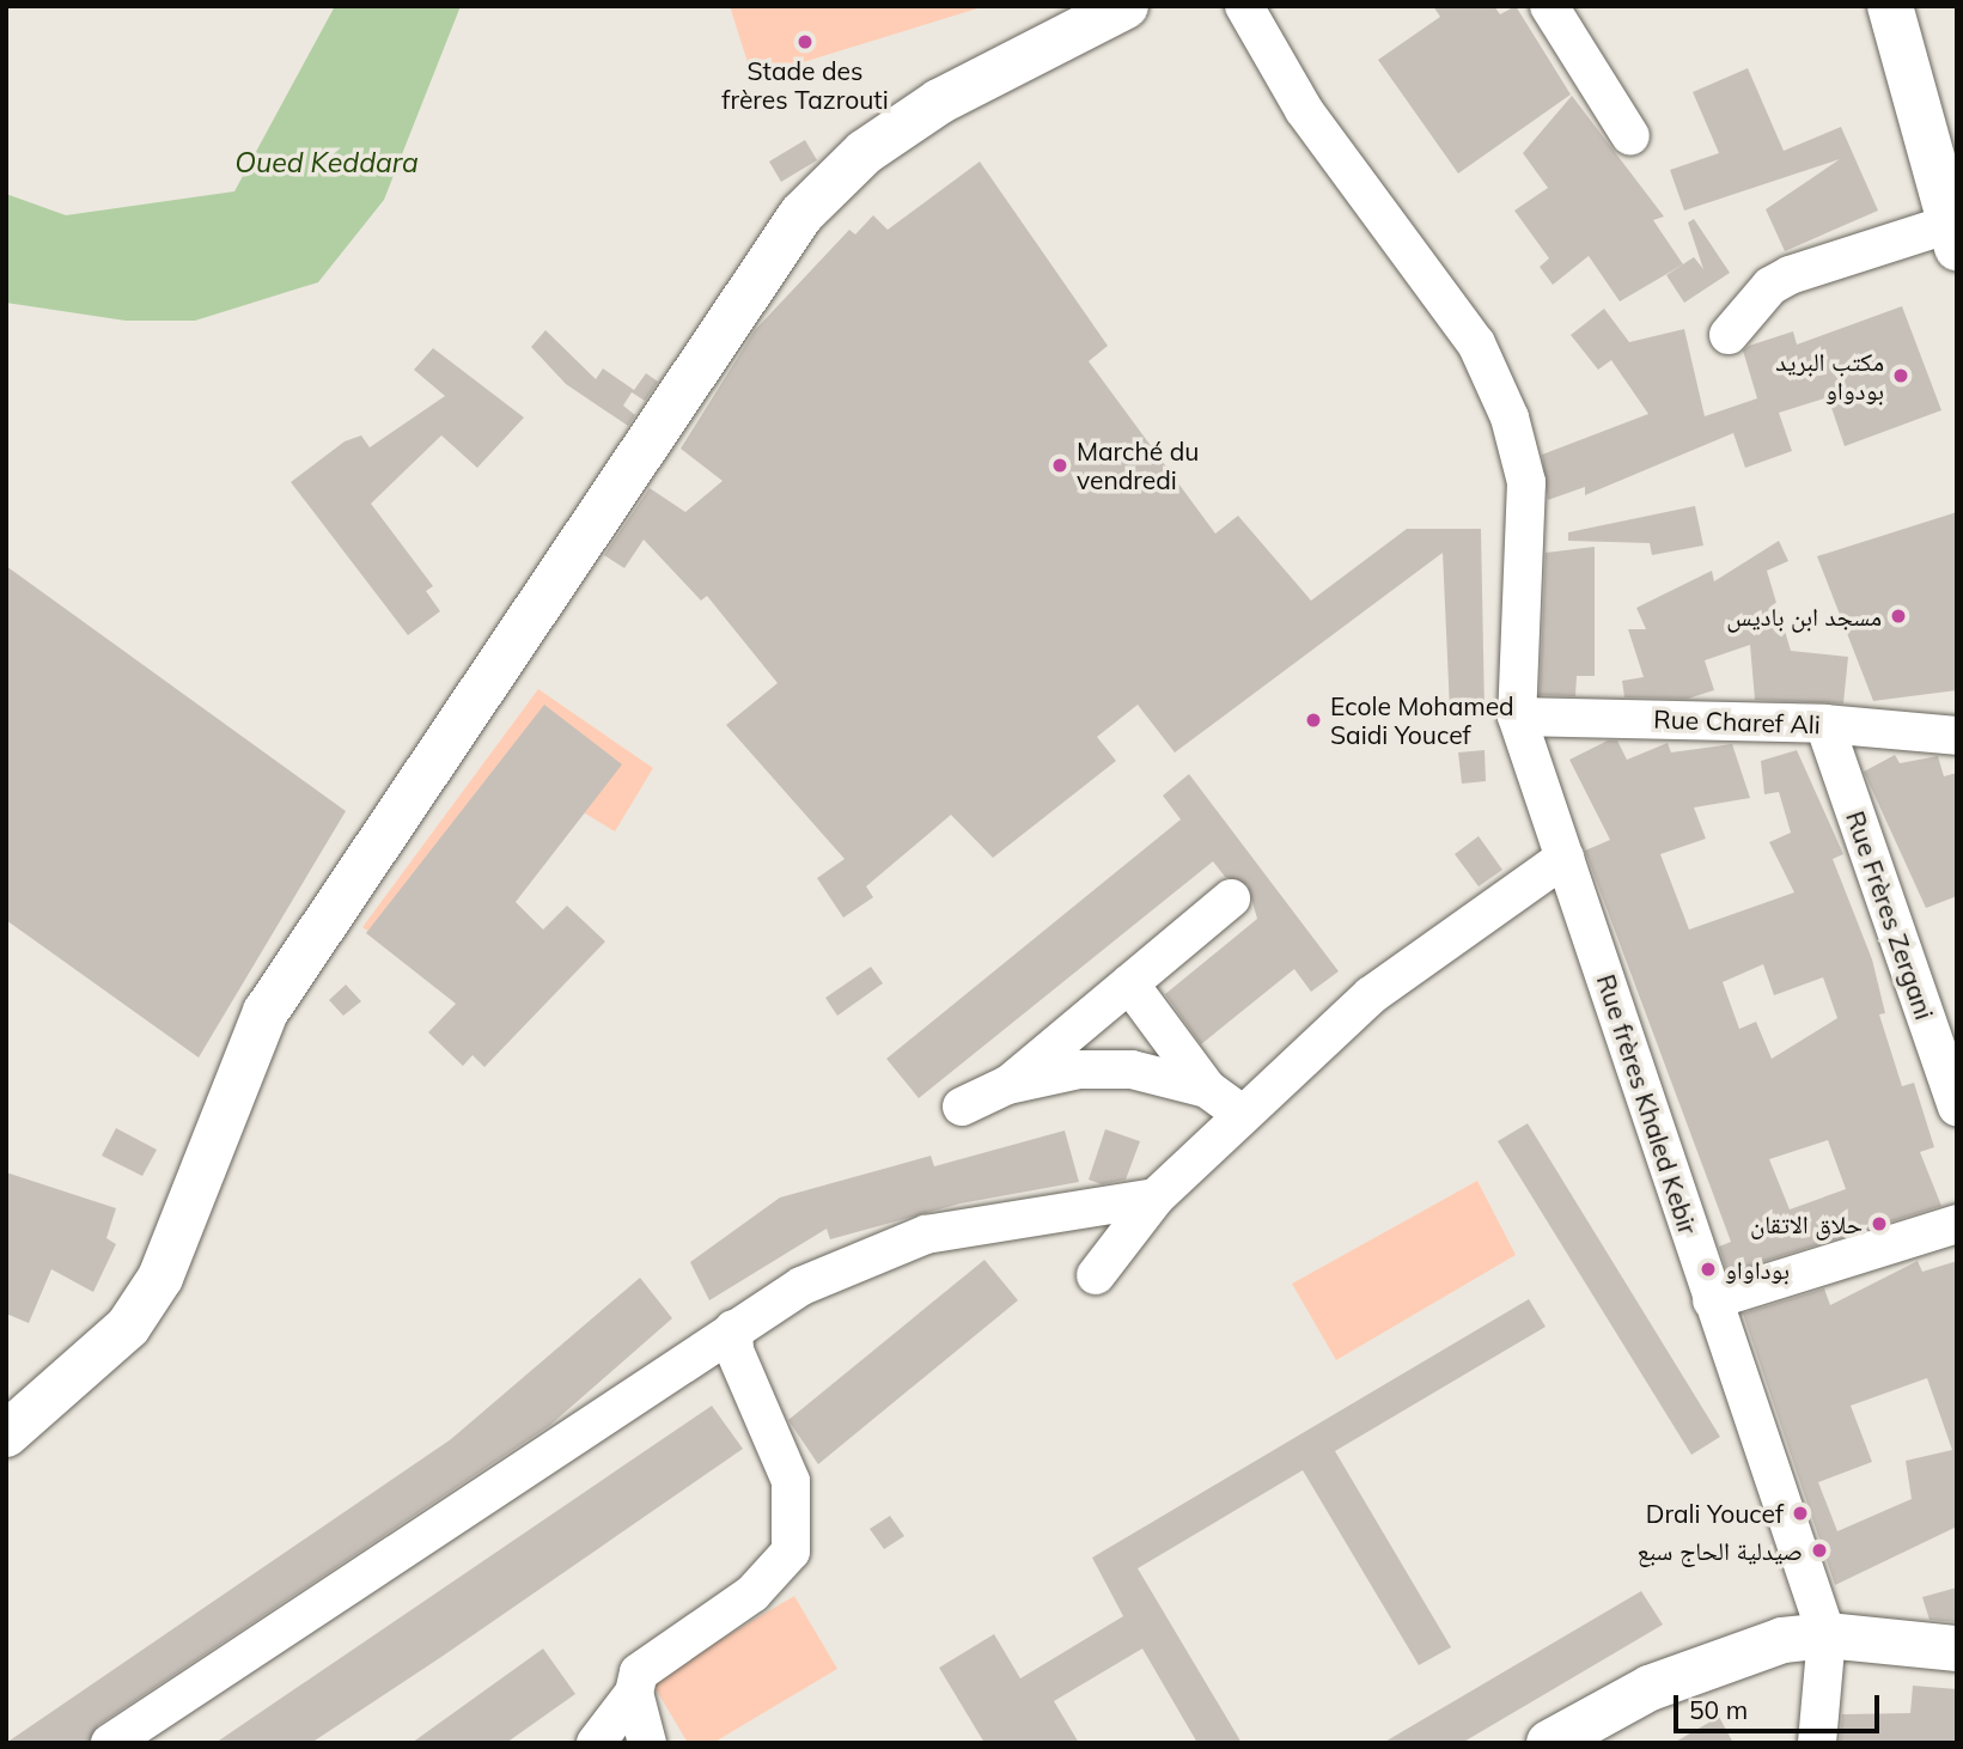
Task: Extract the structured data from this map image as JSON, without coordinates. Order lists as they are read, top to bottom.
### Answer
{
  "streets": {
    "street": ["Rue Charef Ali", "Rue Frères Zergani", "Rue frères Khaled Kebir"]
  },
  "crossings": [
    ["Rue Charef Ali", "Rue Frères Zergani"],
    ["Rue Charef Ali", "Rue frères Khaled Kebir"]
  ],
  "water": ["Oued Keddara"],
  "places": [
    "Stade des frères Tazrouti",
    "مكتب البريد بودواو",
    "Marché du vendredi",
    "مسجد ابن باديس",
    "Ecole Mohamed Saidi Youcef",
    "حلاق الاتقان",
    "بوداواو",
    "Drali Youcef",
    "صيدلية الحاج سبع"
  ],
  "scale_bar": "50 m"
}
